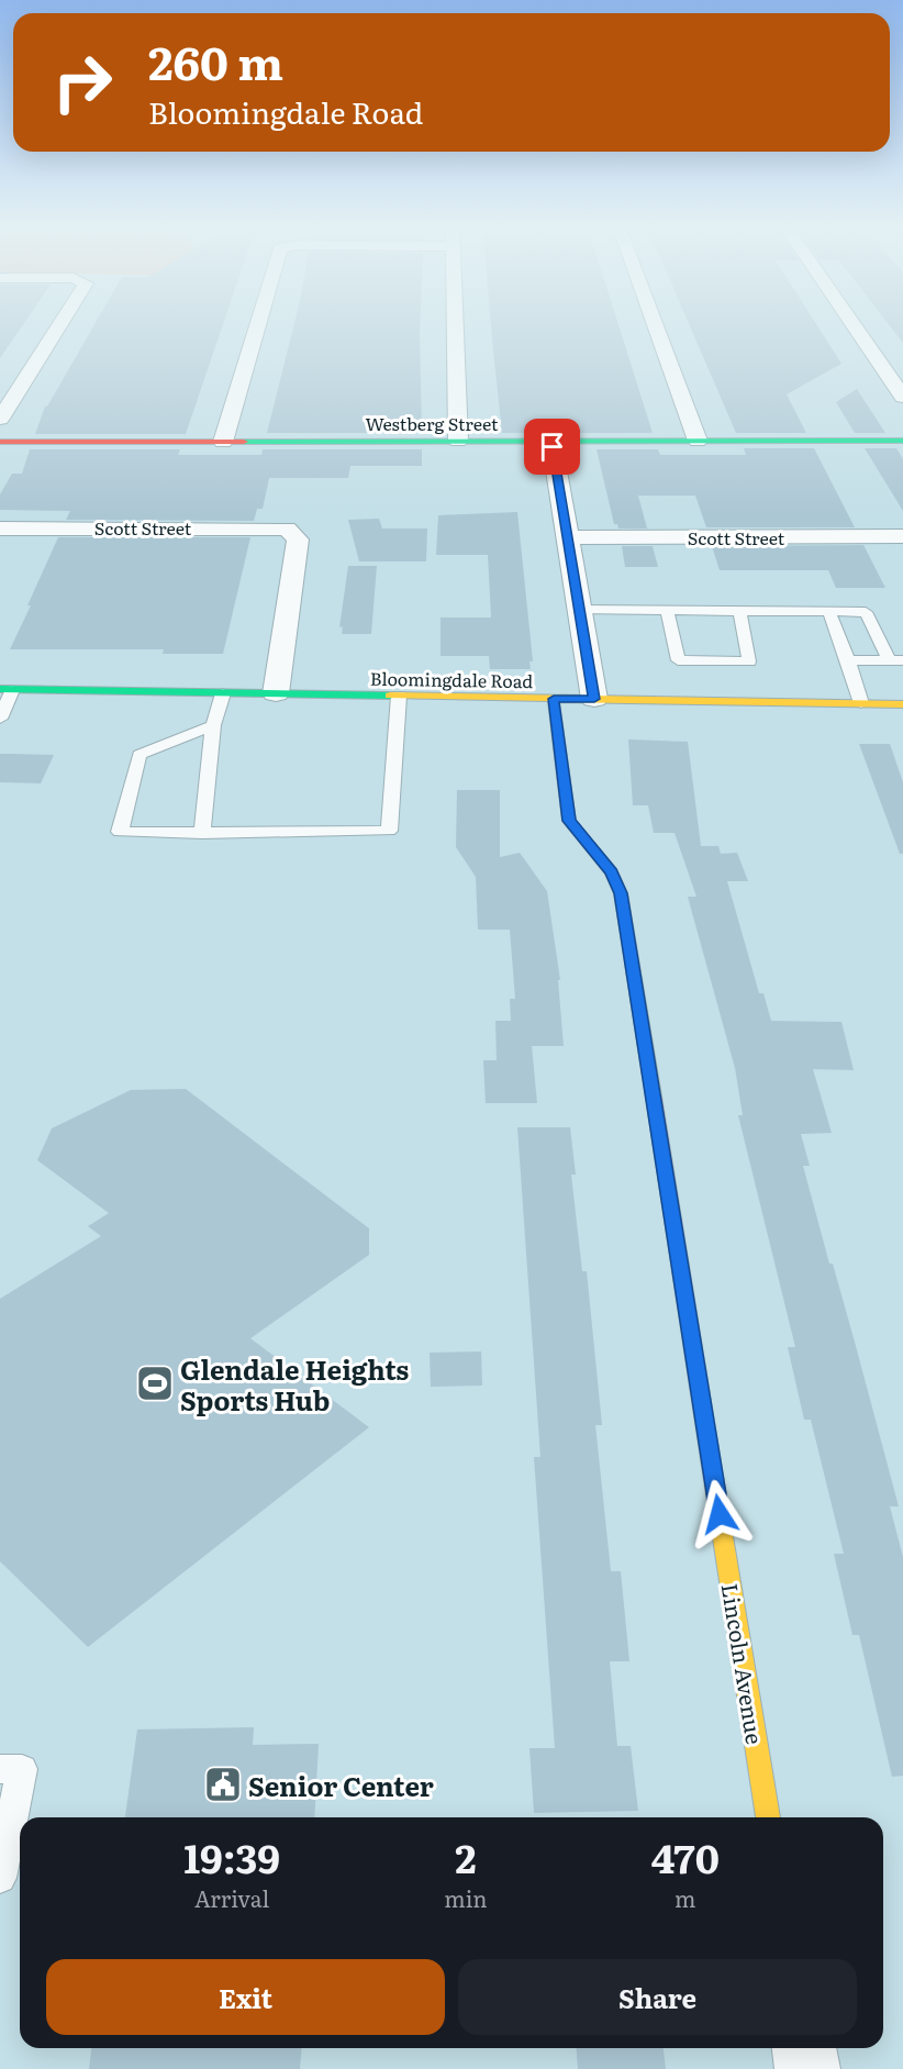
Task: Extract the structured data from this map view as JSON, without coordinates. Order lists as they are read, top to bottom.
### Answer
{
  "streets": {
    "street": [
      "Westberg Street",
      "Scott Street",
      "Bloomingdale Road",
      "Lincoln Avenue"
    ]
  },
  "crossings": [
    ["Scott Street", "Bloomingdale Road"],
    ["Bloomingdale Road", "Lincoln Avenue"]
  ],
  "places": {
    "sports": ["Glendale Heights Sports Hub"],
    "public building": ["Senior Center"]
  },
  "page": {
    "turn": ["260 m", "Bloomingdale Road"],
    "eta": [
      "19:39",
      "Arrival",
      "2",
      "min",
      "470",
      "m"
    ],
    "buttons": ["Exit", "Share"]
  }
}
